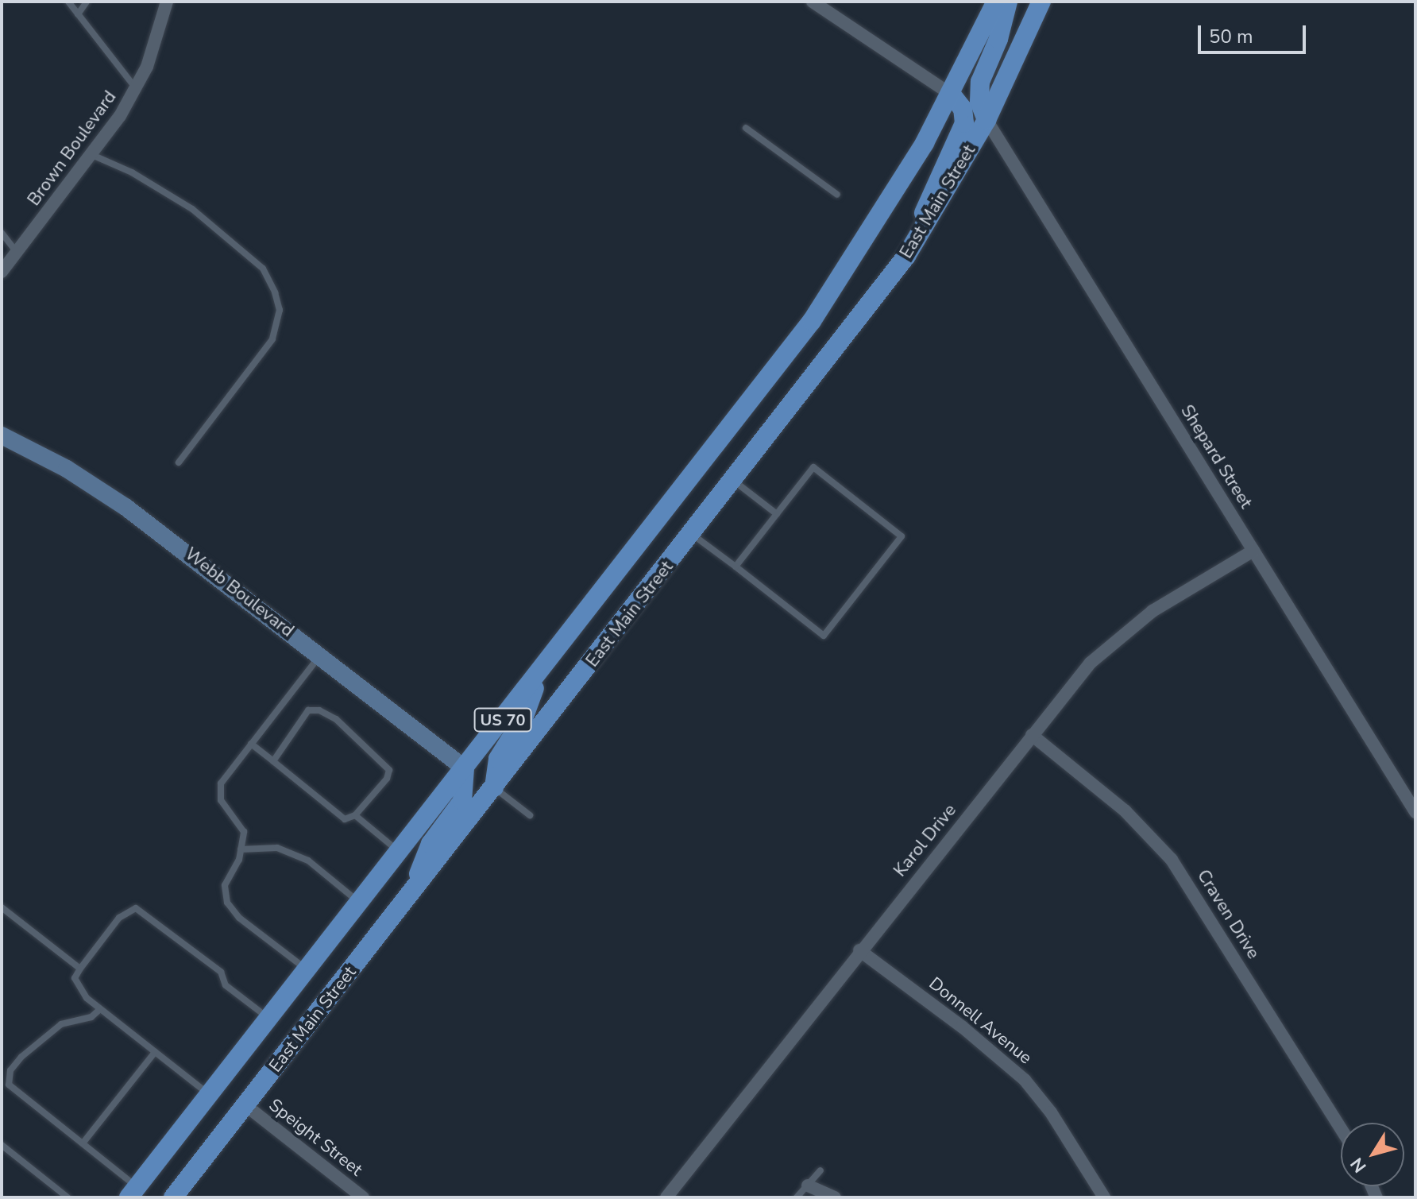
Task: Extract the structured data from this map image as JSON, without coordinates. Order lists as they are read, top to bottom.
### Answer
{
  "streets": {
    "main road": ["East Main Street", "US 70"],
    "street": [
      "Brown Boulevard",
      "Shepard Street",
      "Webb Boulevard",
      "Karol Drive",
      "Craven Drive",
      "Donnell Avenue",
      "Speight Street"
    ]
  },
  "crossings": [
    ["East Main Street", "Shepard Street"],
    ["East Main Street", "Webb Boulevard"],
    ["East Main Street", "Speight Street"],
    ["Shepard Street", "Karol Drive"],
    ["Karol Drive", "Craven Drive"],
    ["Karol Drive", "Donnell Avenue"]
  ],
  "scale_bar": "50 m",
  "north": "bottom left"
}
